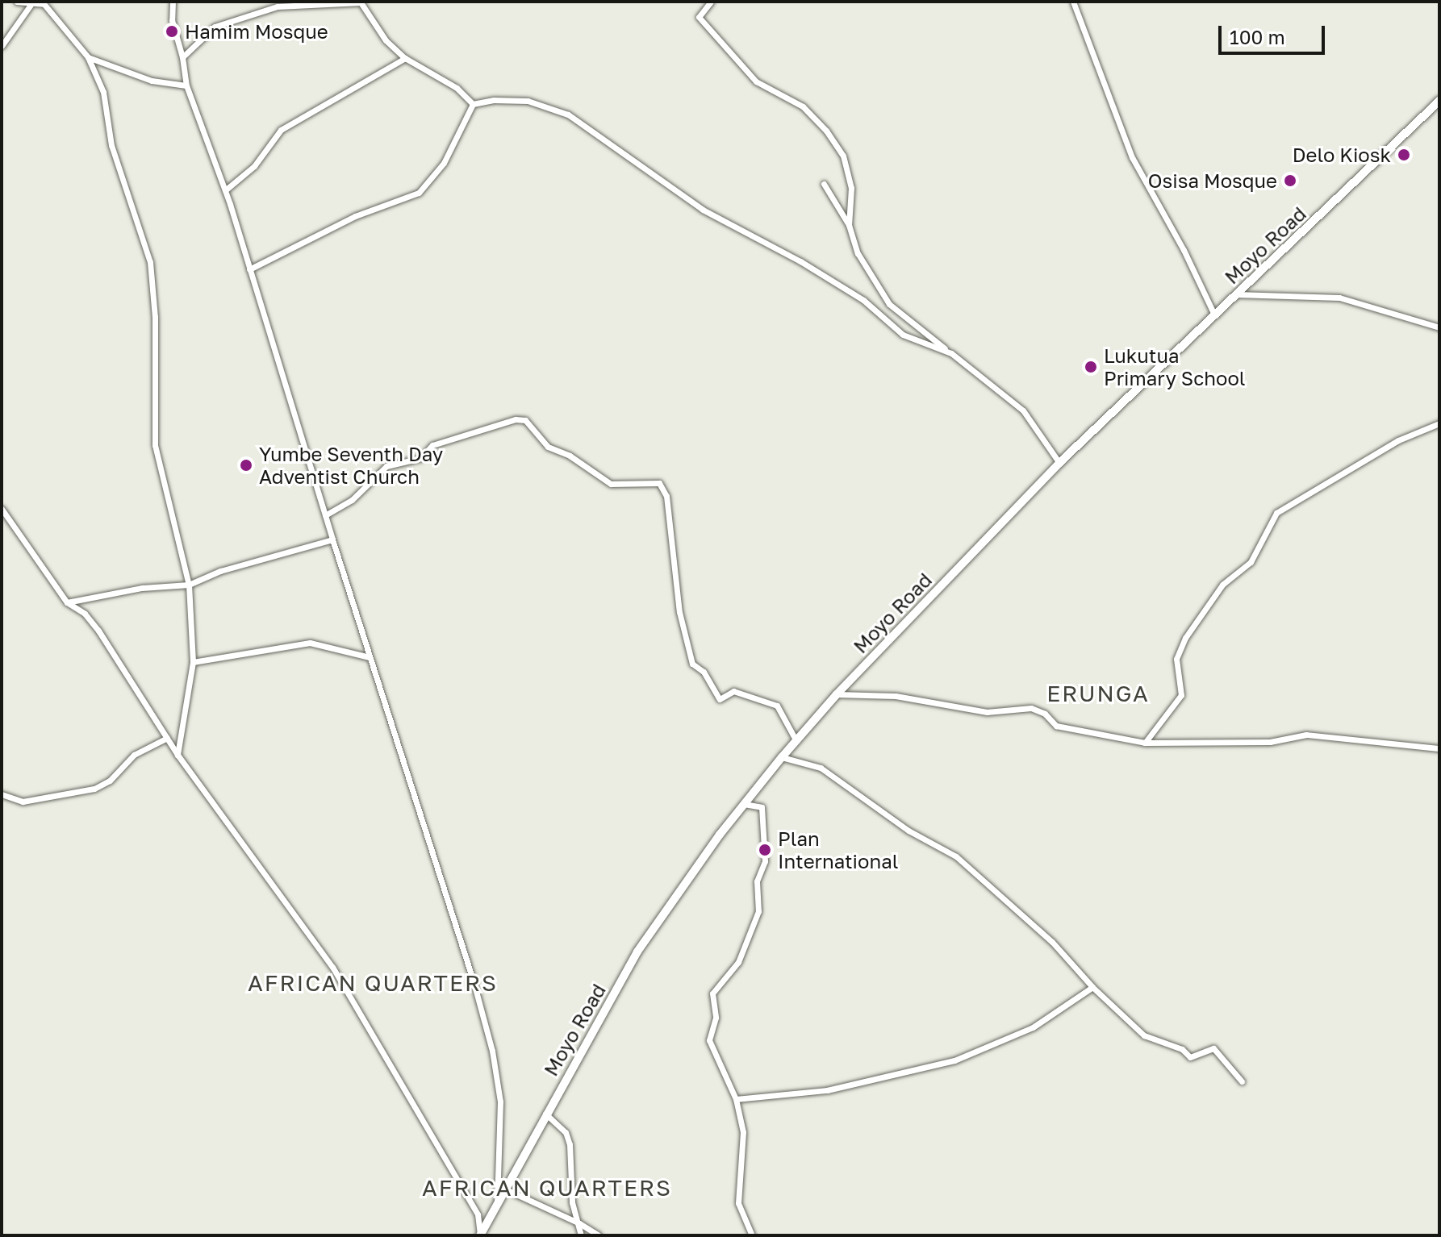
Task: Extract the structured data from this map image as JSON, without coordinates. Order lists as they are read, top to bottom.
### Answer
{
  "streets": {
    "main road": ["Moyo Road"]
  },
  "districts": ["ERUNGA", "AFRICAN QUARTERS", "AFRICAN QUARTERS"],
  "places": [
    "Hamim Mosque",
    "Delo Kiosk",
    "Osisa Mosque",
    "Lukutua Primary School",
    "Yumbe Seventh Day Adventist Church",
    "Plan International"
  ],
  "scale_bar": "100 m"
}
